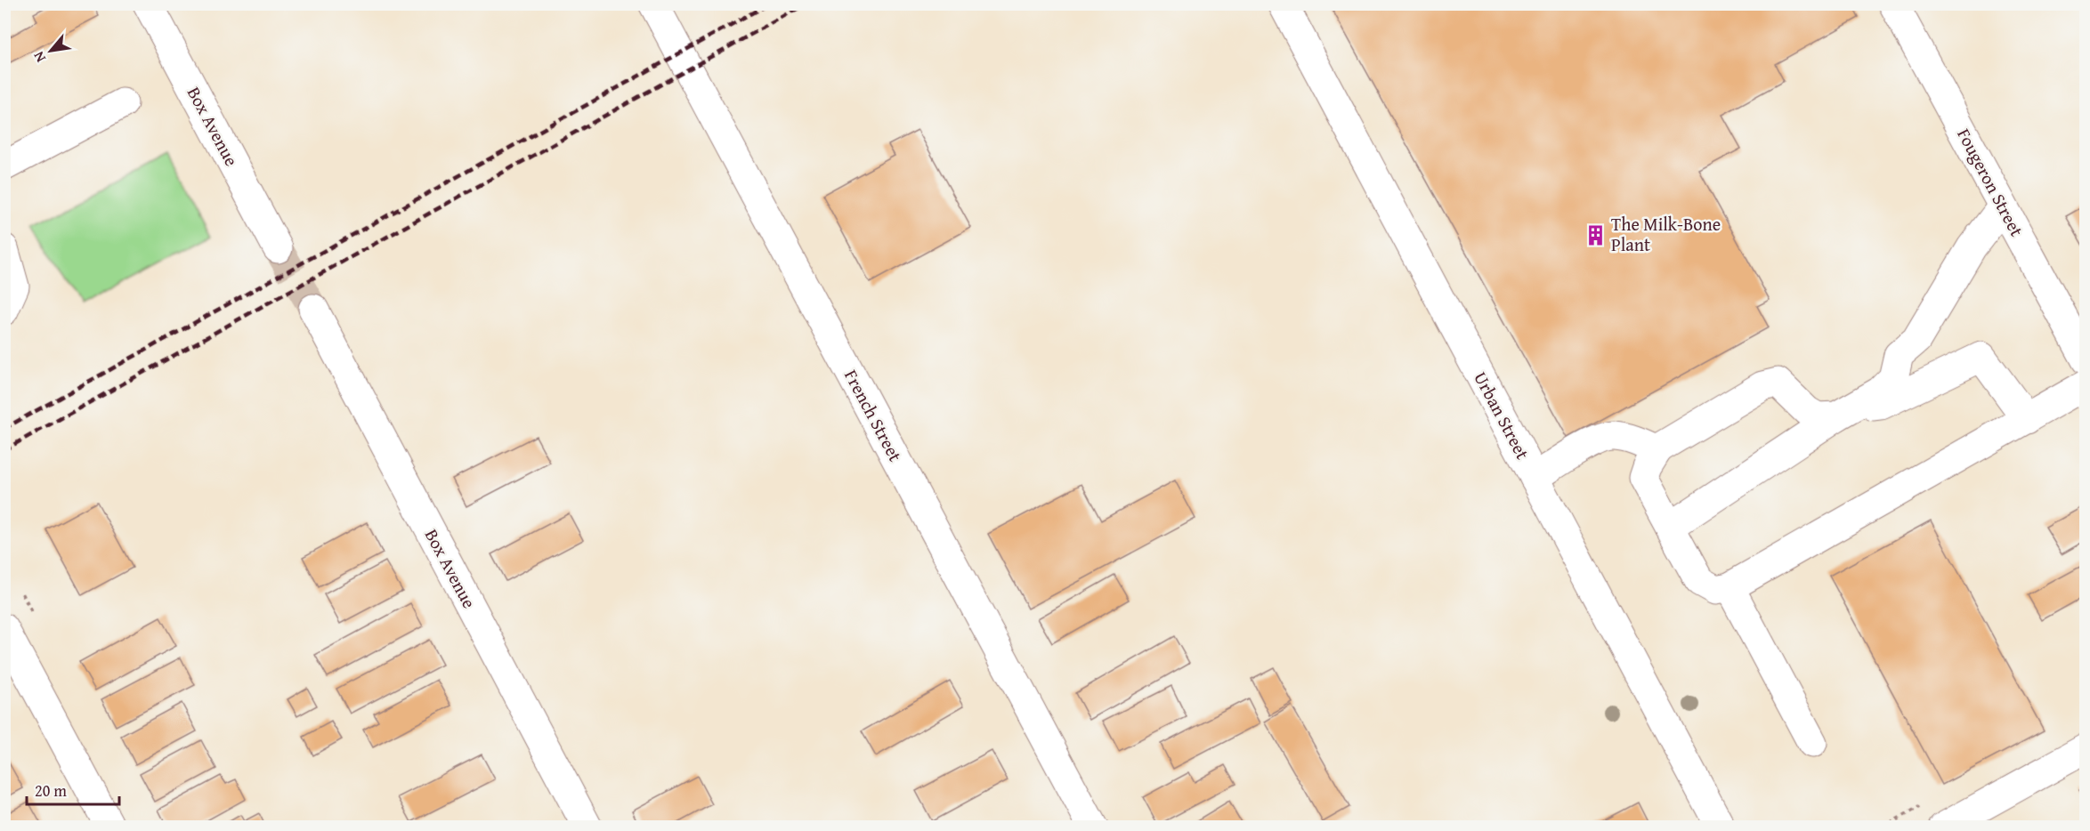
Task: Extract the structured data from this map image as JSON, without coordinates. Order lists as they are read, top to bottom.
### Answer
{
  "streets": {
    "street": [
      "Box Avenue",
      "Fougeron Street",
      "French Street",
      "Urban Street"
    ]
  },
  "places": {
    "building": ["The Milk-Bone Plant"]
  },
  "scale_bar": "20 m",
  "north": "bottom left"
}
